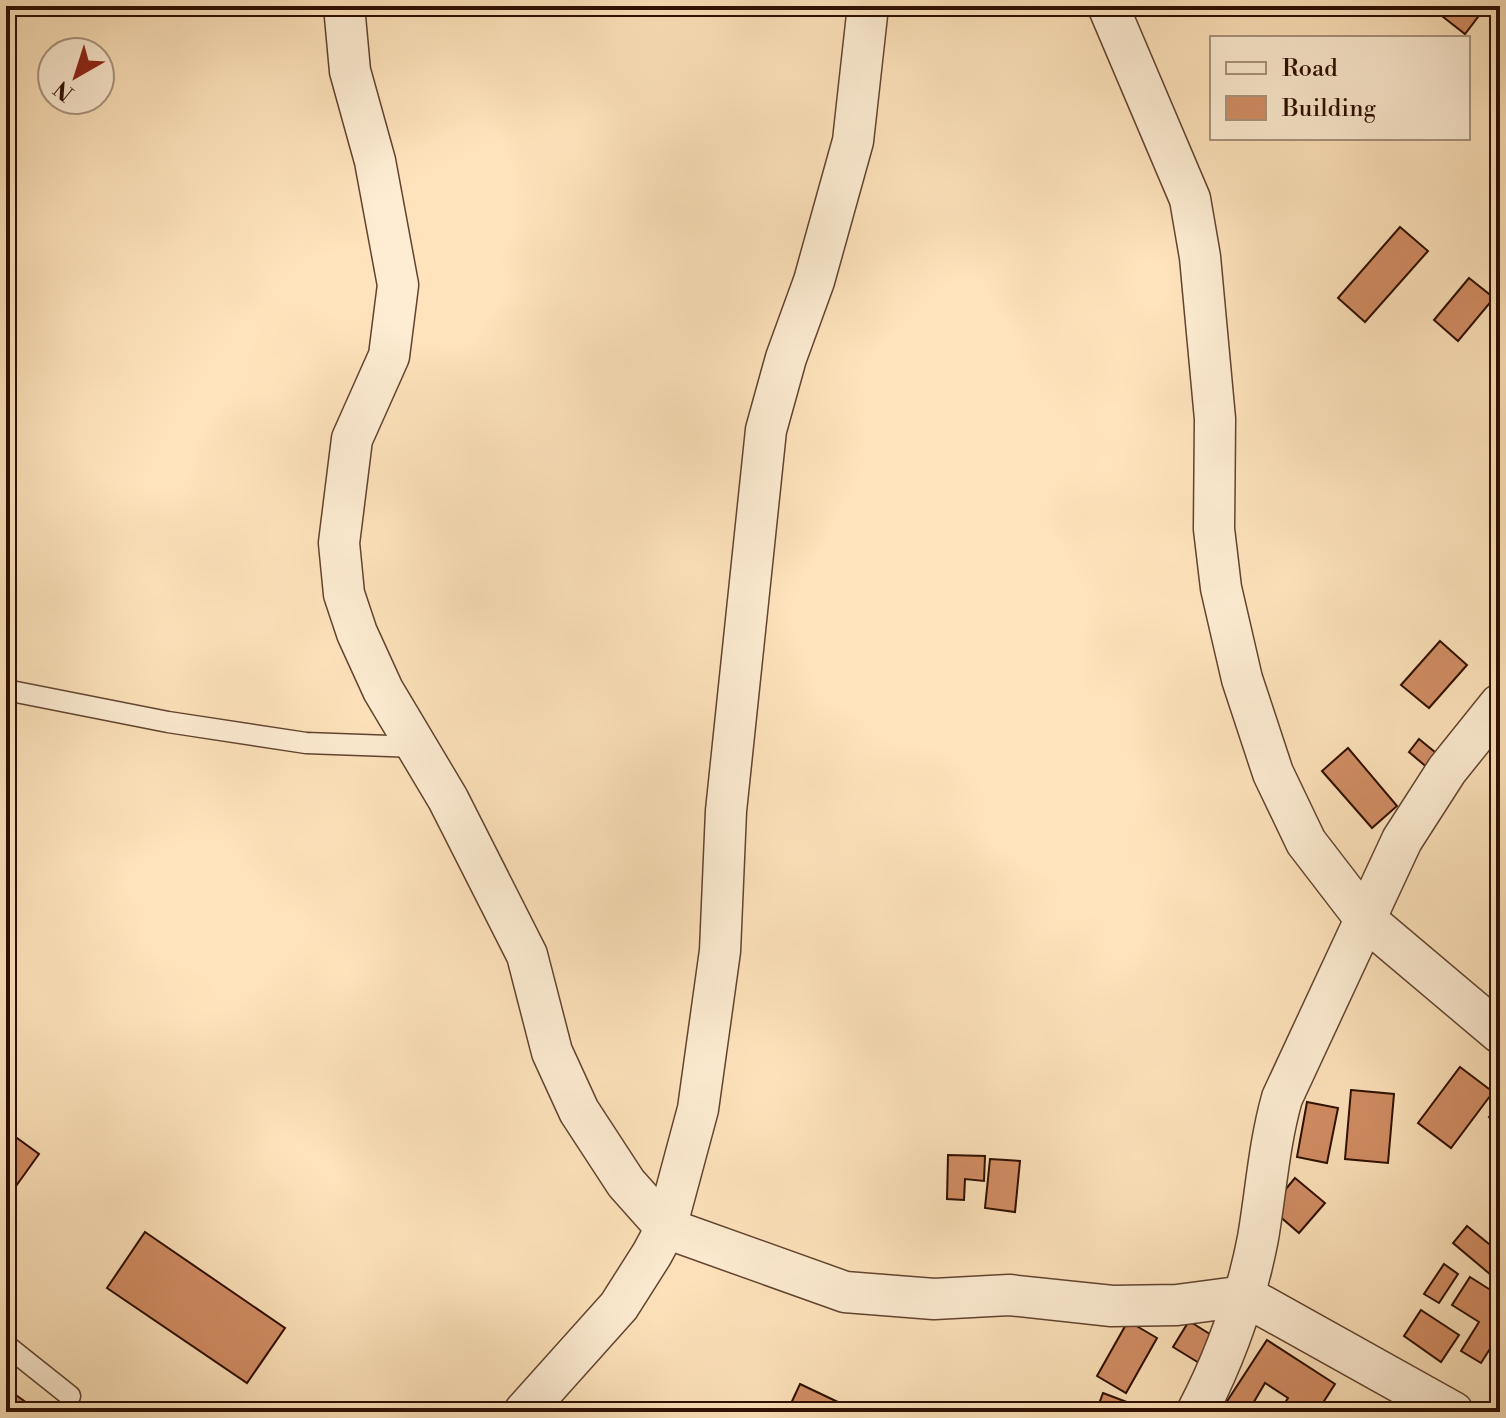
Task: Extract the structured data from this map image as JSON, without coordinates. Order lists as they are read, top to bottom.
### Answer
{
  "legend": ["Road", "Building"],
  "north": "bottom left"
}
